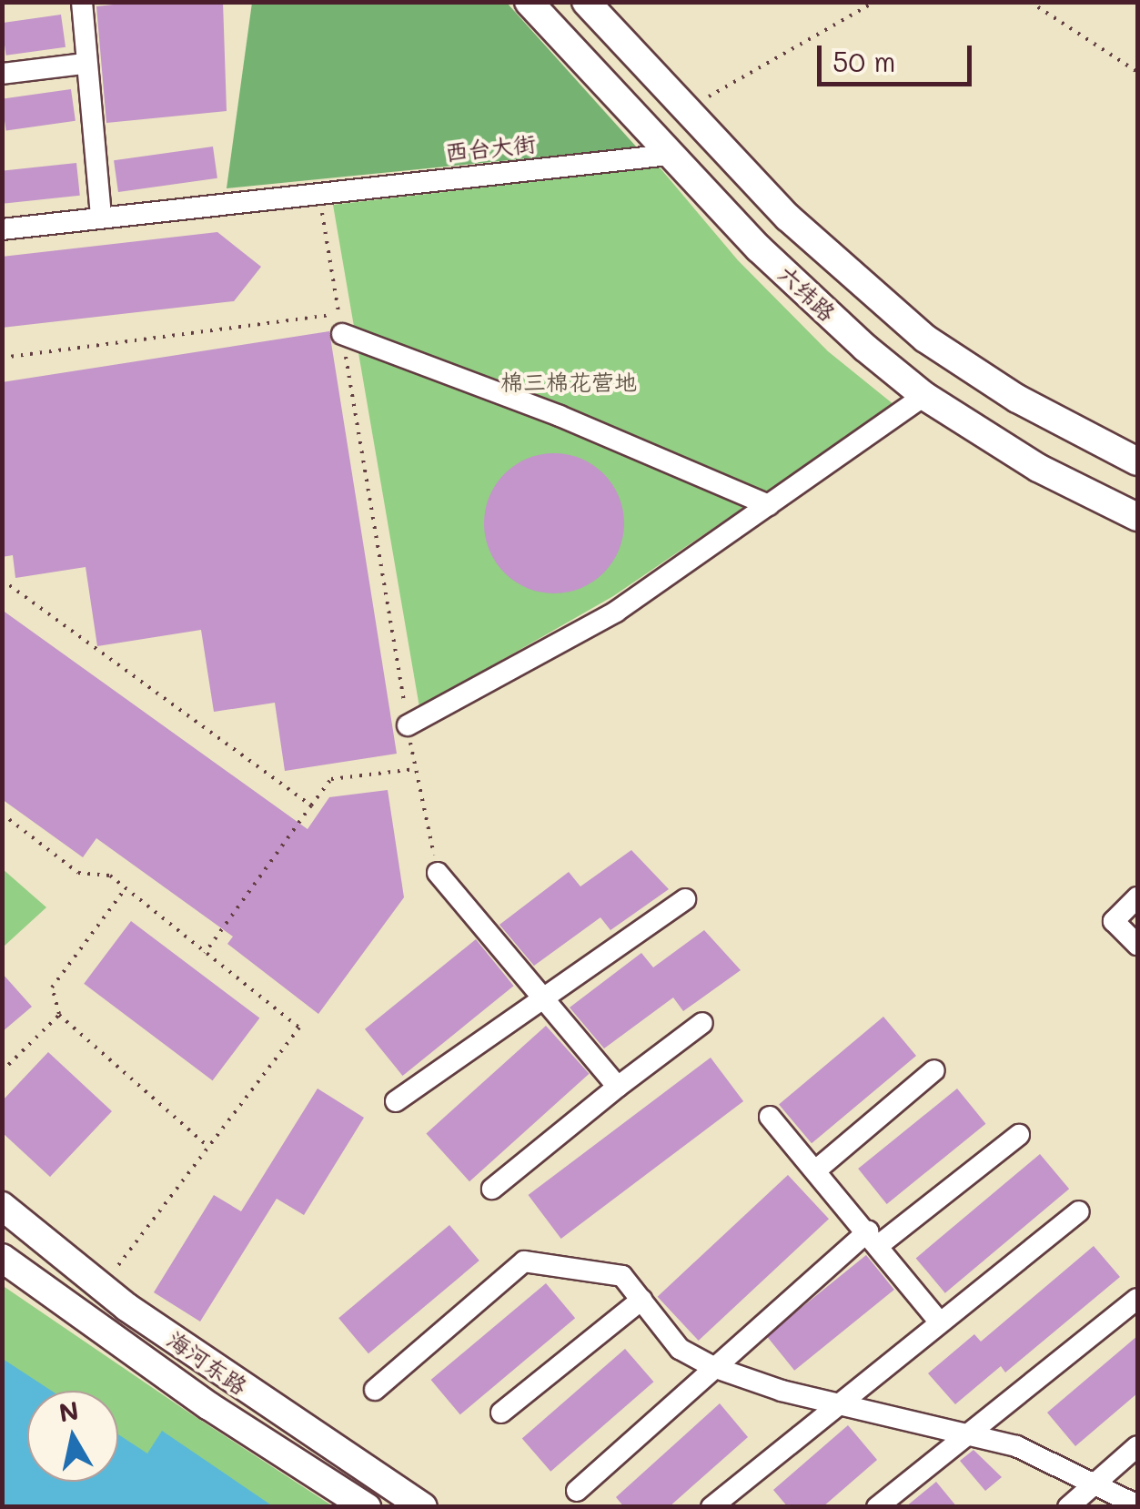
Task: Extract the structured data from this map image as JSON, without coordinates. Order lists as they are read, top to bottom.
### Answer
{
  "streets": {
    "main road": ["六纬路", "海河东路"],
    "street": ["西台大街"]
  },
  "crossings": [
    ["西台大街", "六纬路"]
  ],
  "parks": ["棉三棉花营地"],
  "scale_bar": "50 m",
  "north": "top"
}
